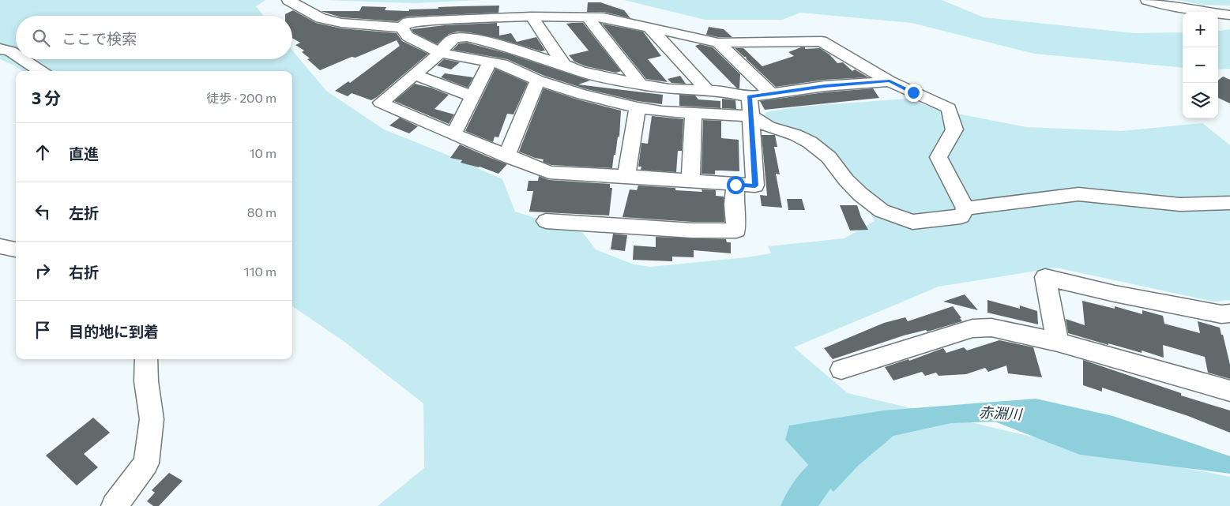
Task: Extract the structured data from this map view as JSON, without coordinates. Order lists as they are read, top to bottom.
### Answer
{
  "water": ["赤淵川"],
  "page": {
    "map_buttons": ["+", "−"],
    "search": "ここで検索",
    "heading": ["3 分", "徒歩 · 200 m"],
    "list": [
      ["直進", "10 m"],
      ["左折", "80 m"],
      ["右折", "110 m"],
      "目的地に到着"
    ]
  }
}
